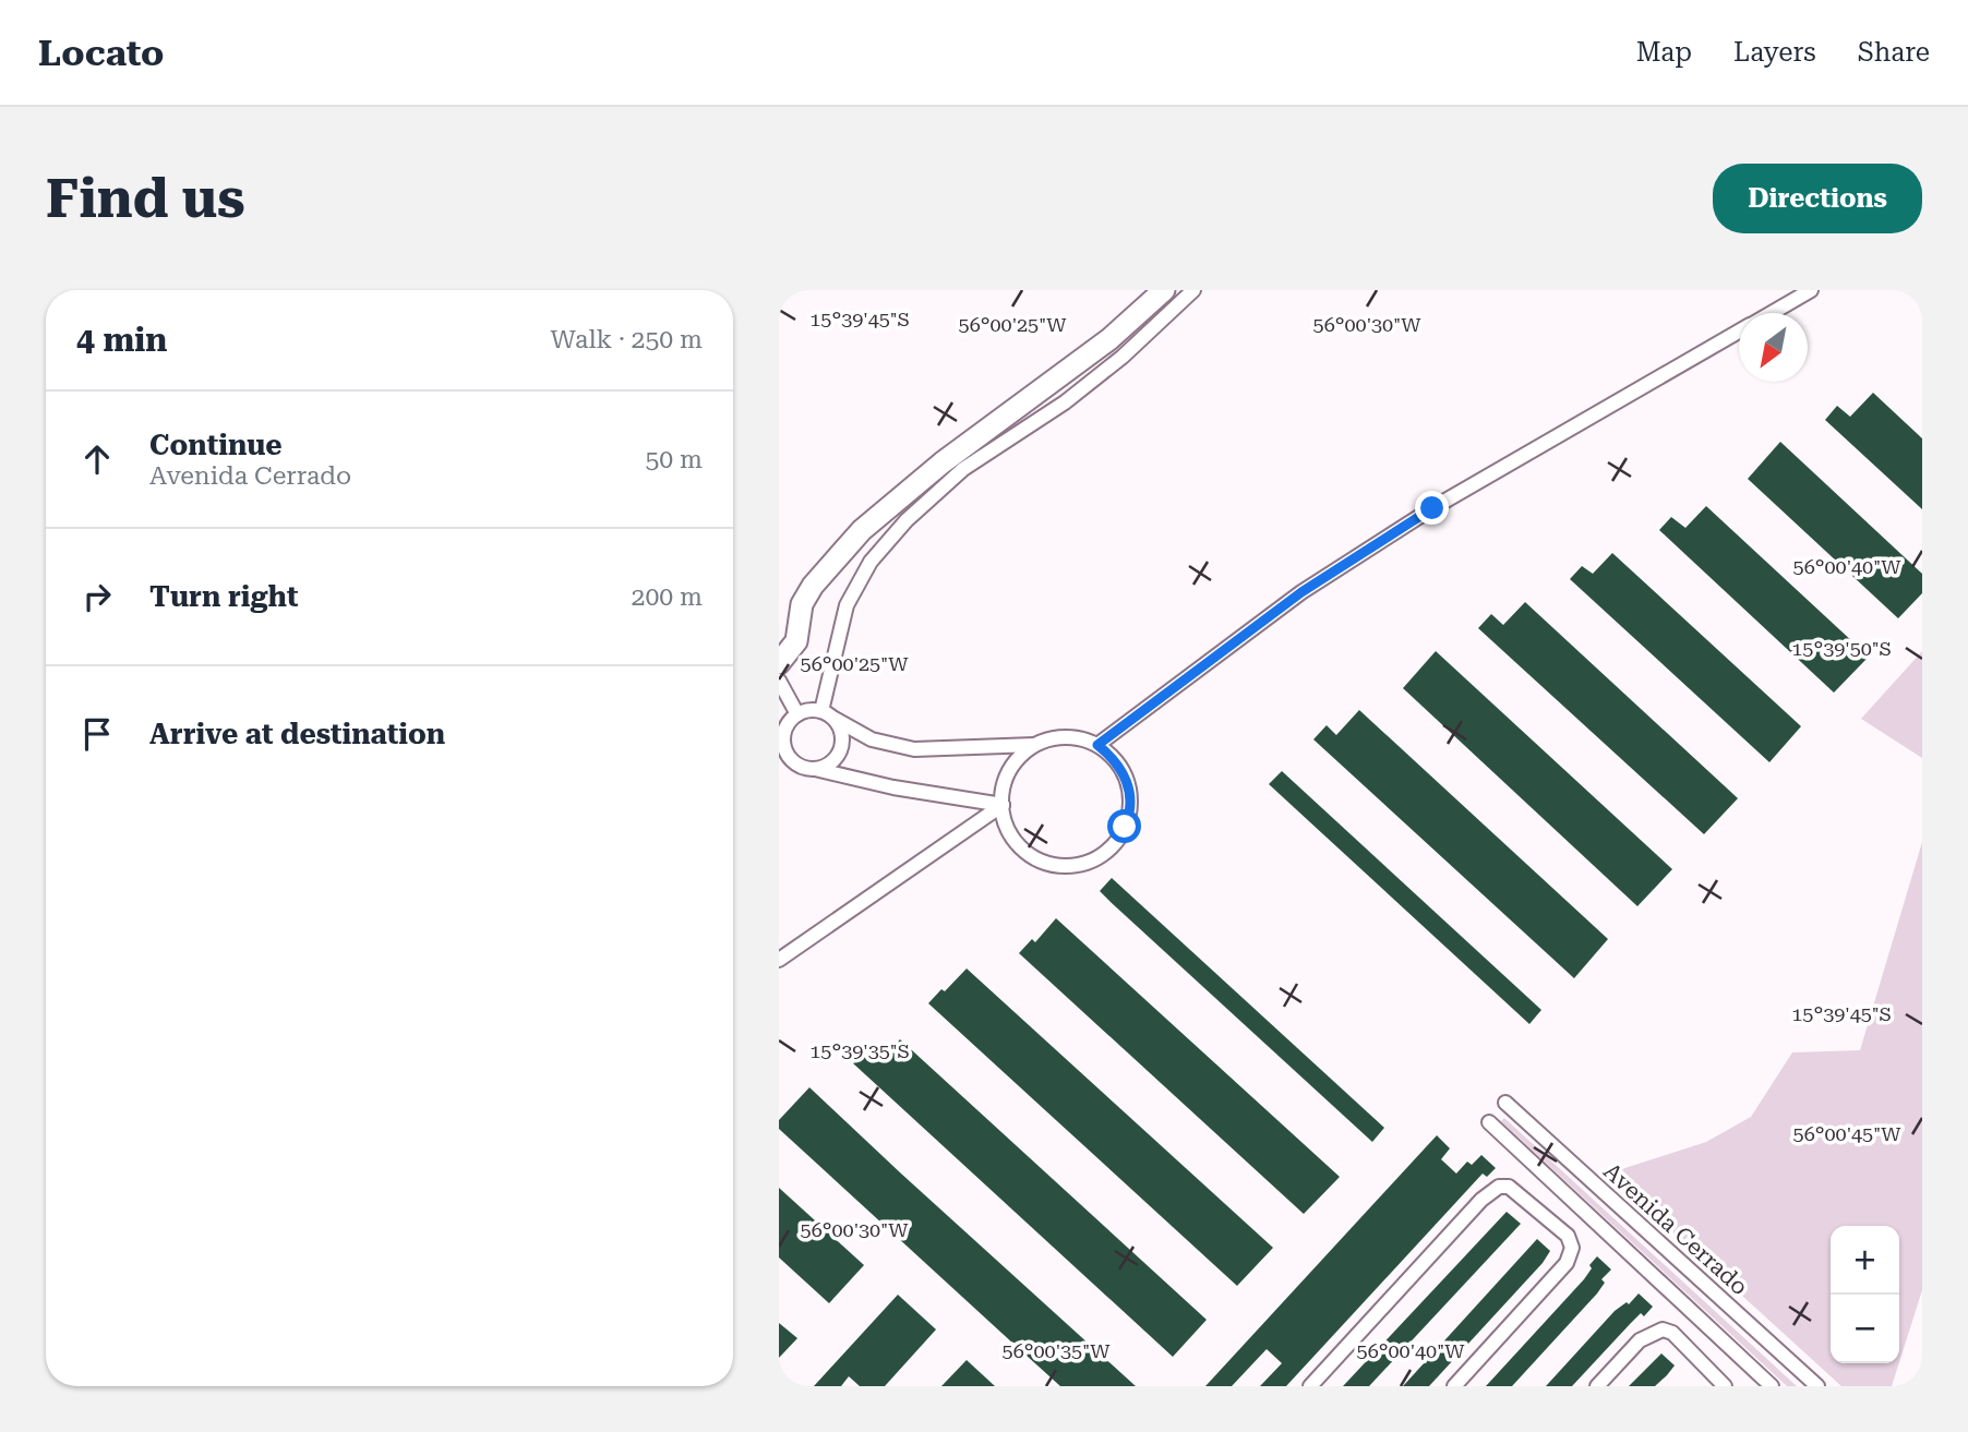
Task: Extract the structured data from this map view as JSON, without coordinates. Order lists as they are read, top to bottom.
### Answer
{
  "streets": {
    "street": ["Avenida Cerrado"]
  },
  "north": "bottom left",
  "page": {
    "header": "Locato",
    "nav": ["Map", "Layers", "Share"],
    "buttons": "Directions",
    "title": "Find us",
    "heading": ["4 min", "Walk · 250 m"],
    "list": [
      ["Continue", "Avenida Cerrado", "50 m"],
      ["Turn right", "200 m"],
      "Arrive at destination"
    ],
    "map_buttons": ["+", "−"]
  },
  "coordinates": [
    "15°39'45\"S",
    "56°00'25\"W",
    "56°00'30\"W",
    "56°00'40\"W",
    "15°39'50\"S",
    "15°39'35\"S",
    "56°00'45\"W",
    "56°00'35\"W"
  ]
}
